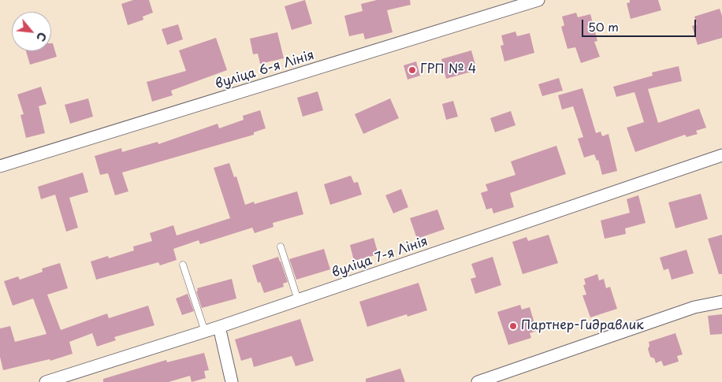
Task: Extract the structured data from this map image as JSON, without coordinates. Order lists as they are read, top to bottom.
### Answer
{
  "streets": {
    "street": ["вуліца 6-я Лінія", "вуліца 7-я Лінія"]
  },
  "places": ["ГРП № 4", "Партнер-Гидравлик"],
  "scale_bar": "50 m",
  "north": "bottom right"
}
